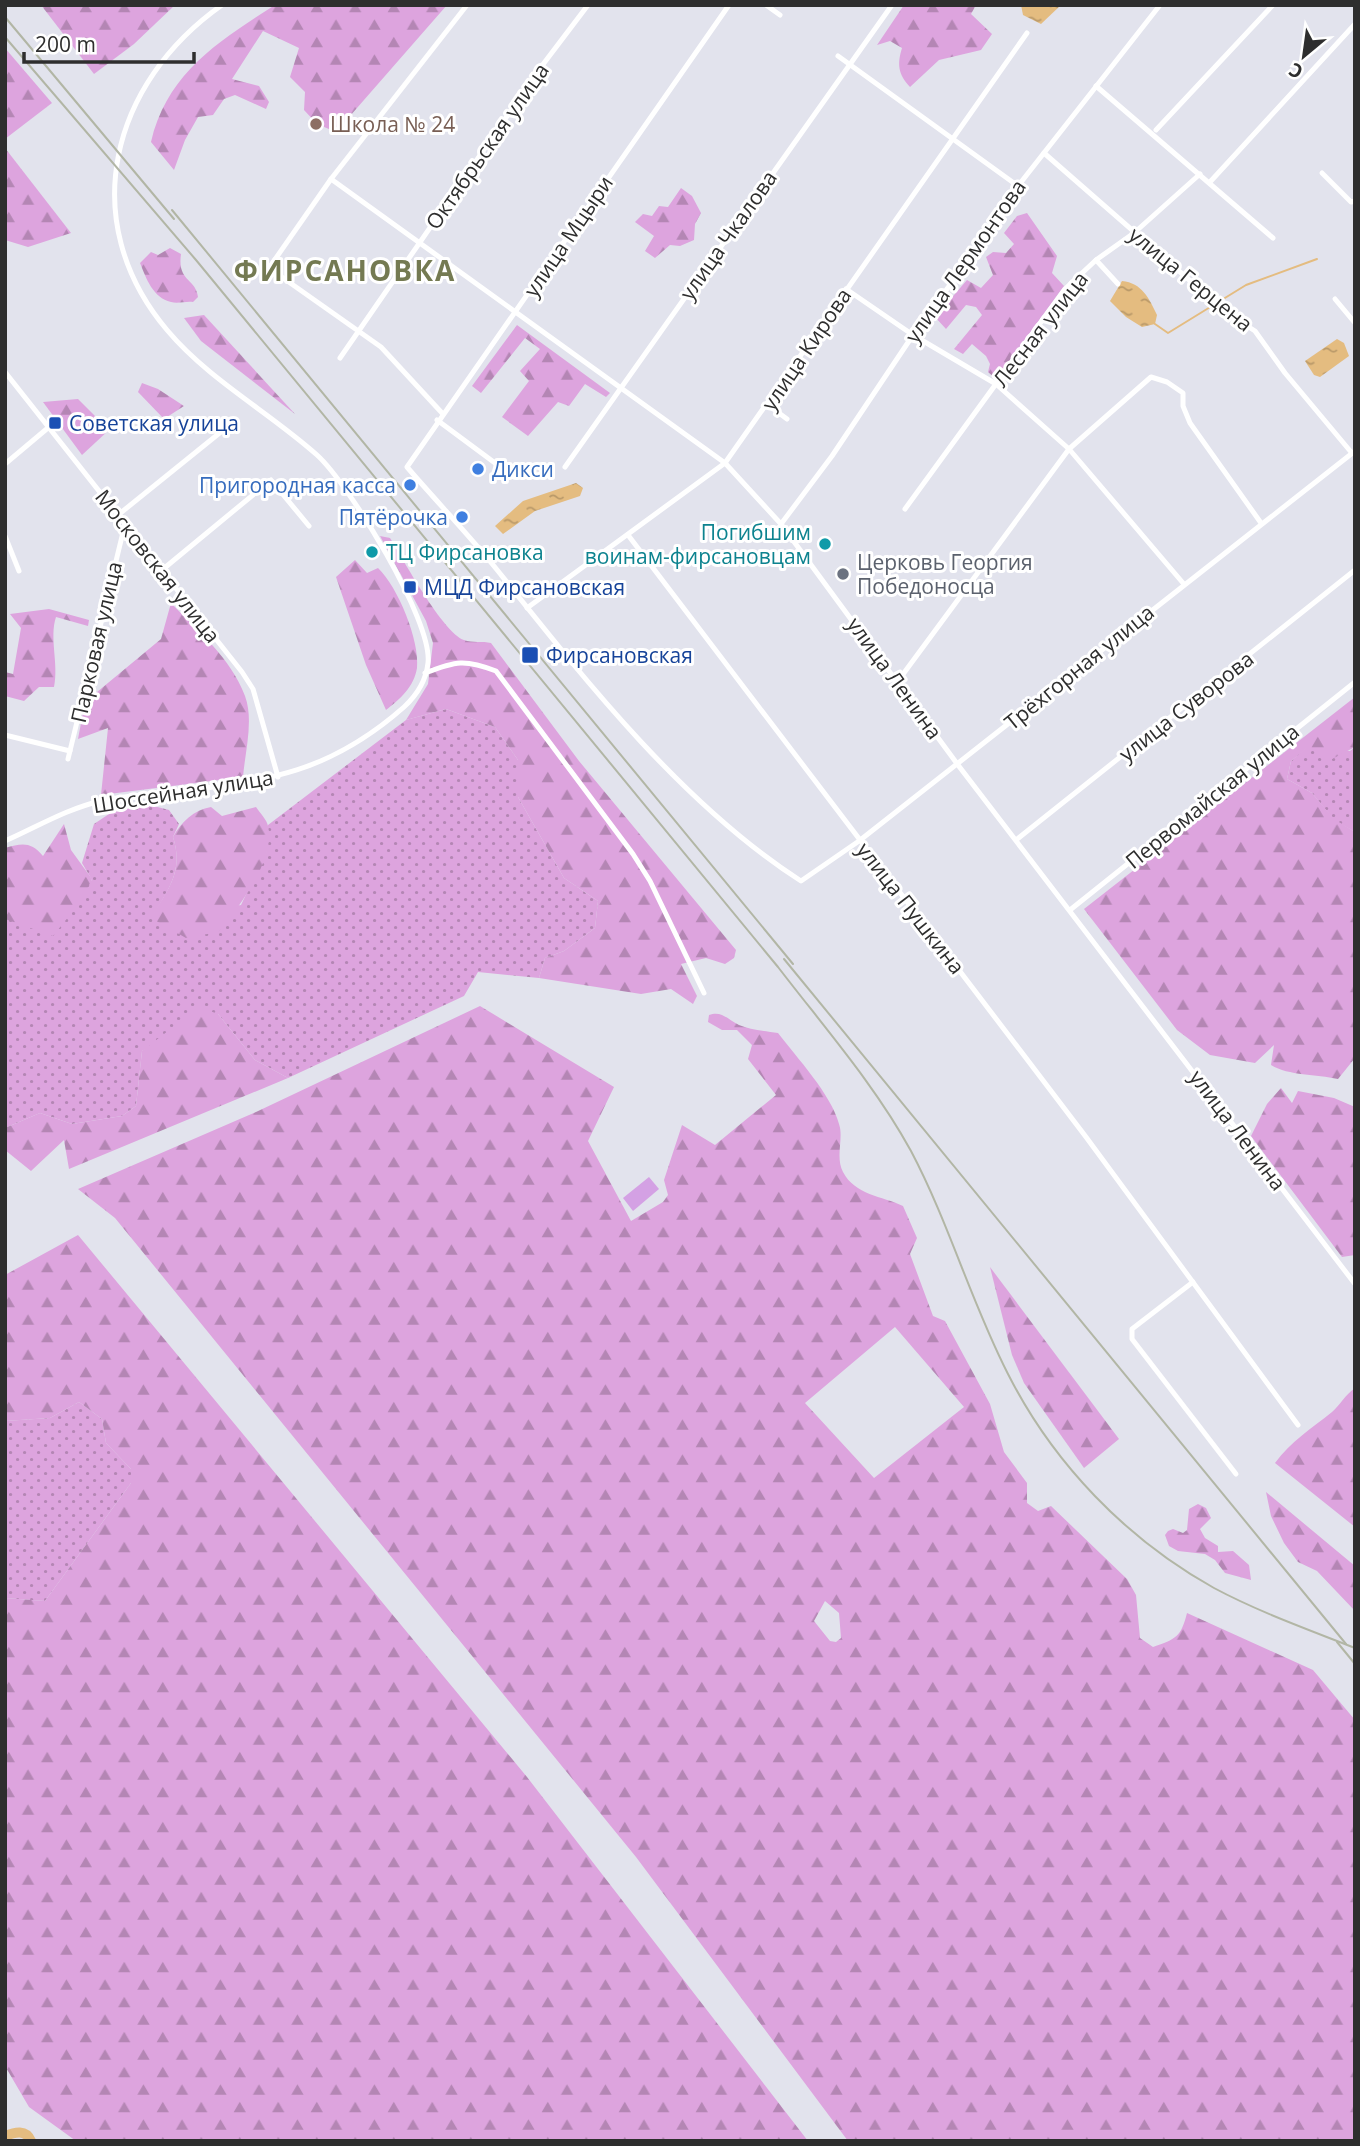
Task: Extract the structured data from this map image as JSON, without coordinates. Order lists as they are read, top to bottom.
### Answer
{
  "streets": {
    "street": [
      "Октябрьская улица",
      "улица Чкалова",
      "улица Мцыри",
      "улица Лермонтова",
      "улица Герцена",
      "Лесная улица",
      "улица Кирова",
      "Московская улица",
      "Парковая улица",
      "Трёхгорная улица",
      "улица Ленина",
      "улица Суворова",
      "Шоссейная улица",
      "Первомайская улица",
      "улица Пушкина"
    ]
  },
  "crossings": [
    ["Октябрьская улица", "улица Ленина"],
    ["улица Чкалова", "улица Ленина"],
    ["улица Мцыри", "улица Кирова"],
    ["улица Мцыри", "Трёхгорная улица"],
    ["улица Мцыри", "улица Ленина"],
    ["улица Лермонтова", "улица Герцена"],
    ["улица Лермонтова", "улица Ленина"],
    ["улица Герцена", "Лесная улица"],
    ["улица Герцена", "Трёхгорная улица"],
    ["улица Кирова", "Трёхгорная улица"],
    ["улица Кирова", "улица Ленина"],
    ["улица Кирова", "улица Пушкина"],
    ["Московская улица", "Парковая улица"],
    ["Московская улица", "Шоссейная улица"],
    ["Трёхгорная улица", "улица Ленина"],
    ["Трёхгорная улица", "улица Пушкина"],
    ["улица Ленина", "улица Суворова"],
    ["улица Ленина", "Первомайская улица"]
  ],
  "districts": ["ФИРСАНОВКА"],
  "places": {
    "other": [
      "Школа № 24",
      "Дикси",
      "Пригородная касса",
      "Пятёрочка",
      "Погибшим воинам-фирсановцам",
      "ТЦ Фирсановка",
      "Церковь Георгия Победоносца"
    ],
    "transit": ["Советская улица", "МЦД Фирсановская", "Фирсановская"]
  },
  "scale_bar": "200 m",
  "north": "bottom left"
}
